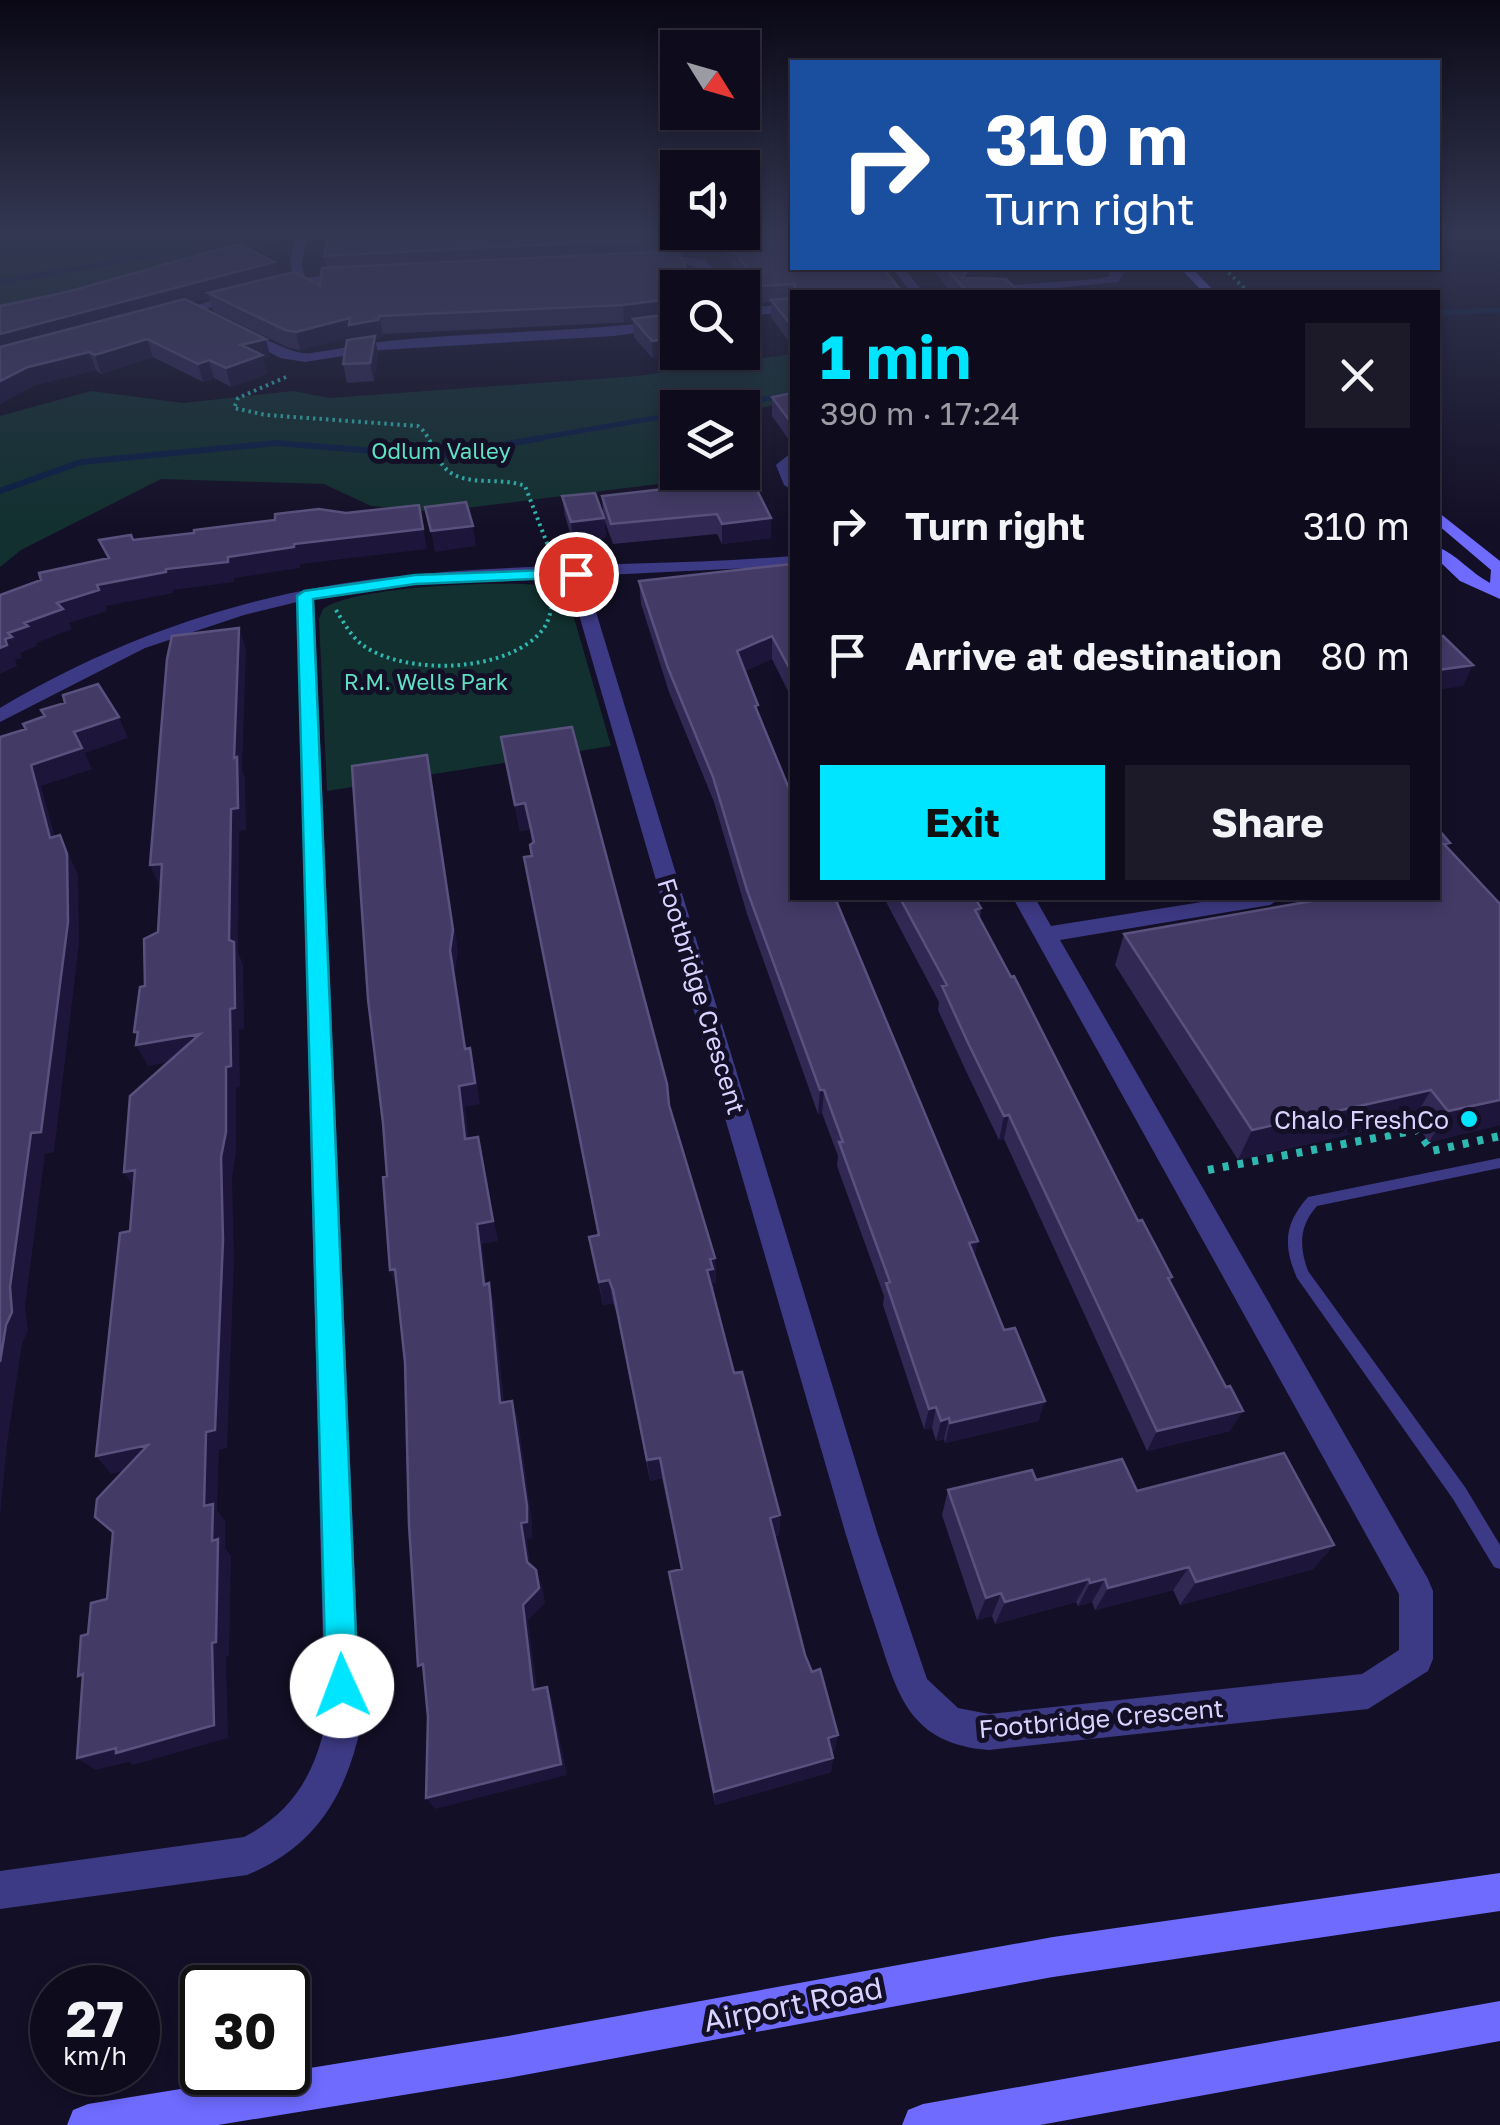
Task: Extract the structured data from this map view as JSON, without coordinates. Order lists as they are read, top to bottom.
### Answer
{
  "streets": {
    "main road": ["Airport Road"],
    "street": ["Footbridge Crescent"]
  },
  "parks": ["Odlum Valley", "R.M. Wells Park"],
  "places": ["Chalo FreshCo"],
  "north": "bottom right",
  "page": {
    "turn": ["310 m", "Turn right"],
    "heading": ["1 min", "390 m · 17:24"],
    "list": [
      {
        "name": "Turn right",
        "value": "310 m"
      },
      {
        "name": "Arrive at destination",
        "value": "80 m"
      }
    ],
    "buttons": ["Exit", "Share"],
    "speed": "27 km/h",
    "limit": "30"
  }
}
